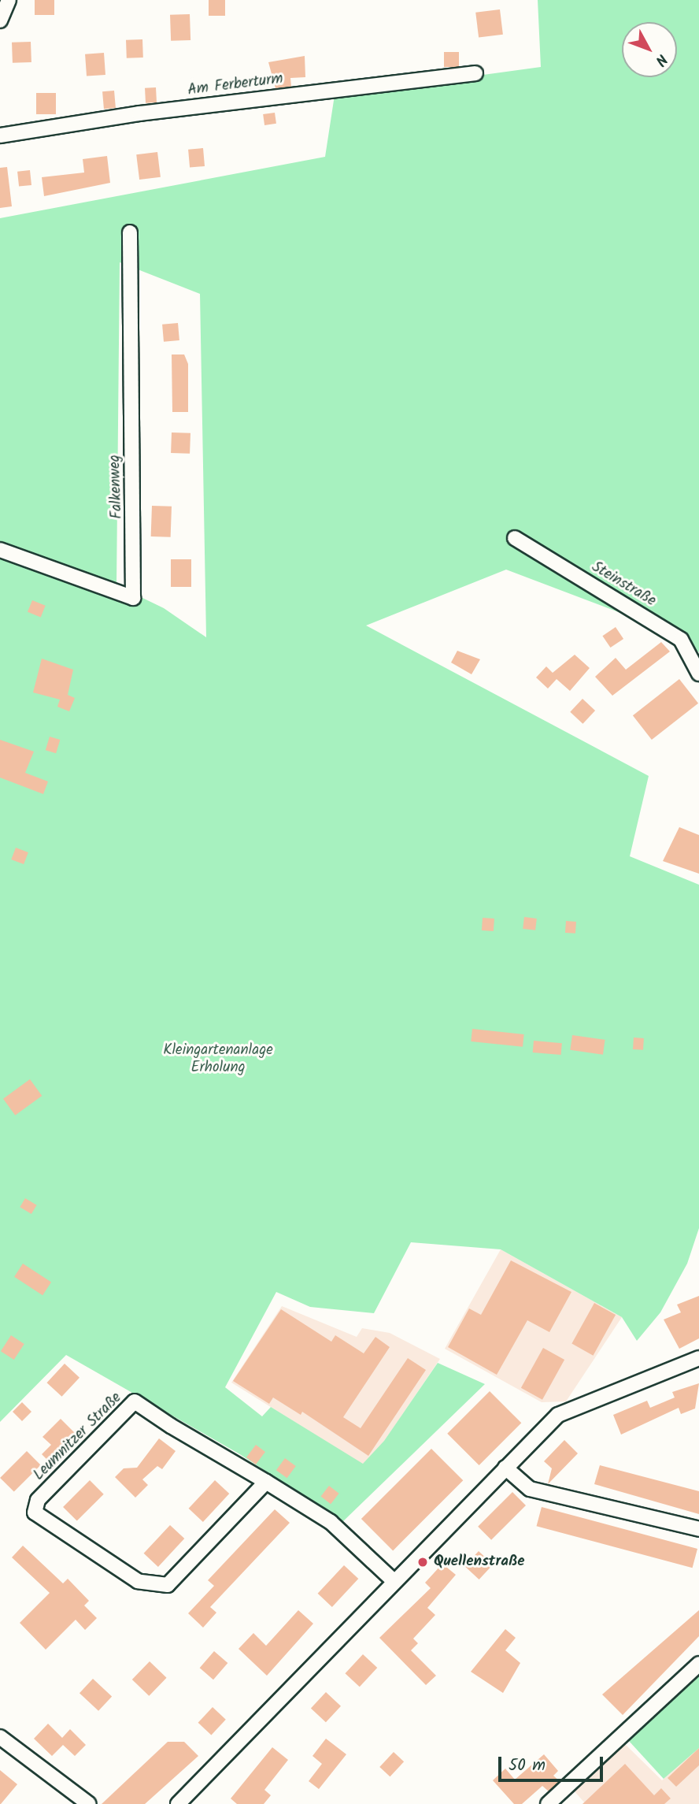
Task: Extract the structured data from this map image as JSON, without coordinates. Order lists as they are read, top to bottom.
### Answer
{
  "streets": {
    "street": [
      "Am Ferberturm",
      "Falkenweg",
      "Steinstraße",
      "Leumnitzer Straße"
    ]
  },
  "parks": ["Kleingartenanlage Erholung"],
  "places": ["Quellenstraße"],
  "scale_bar": "50 m",
  "north": "bottom right"
}
